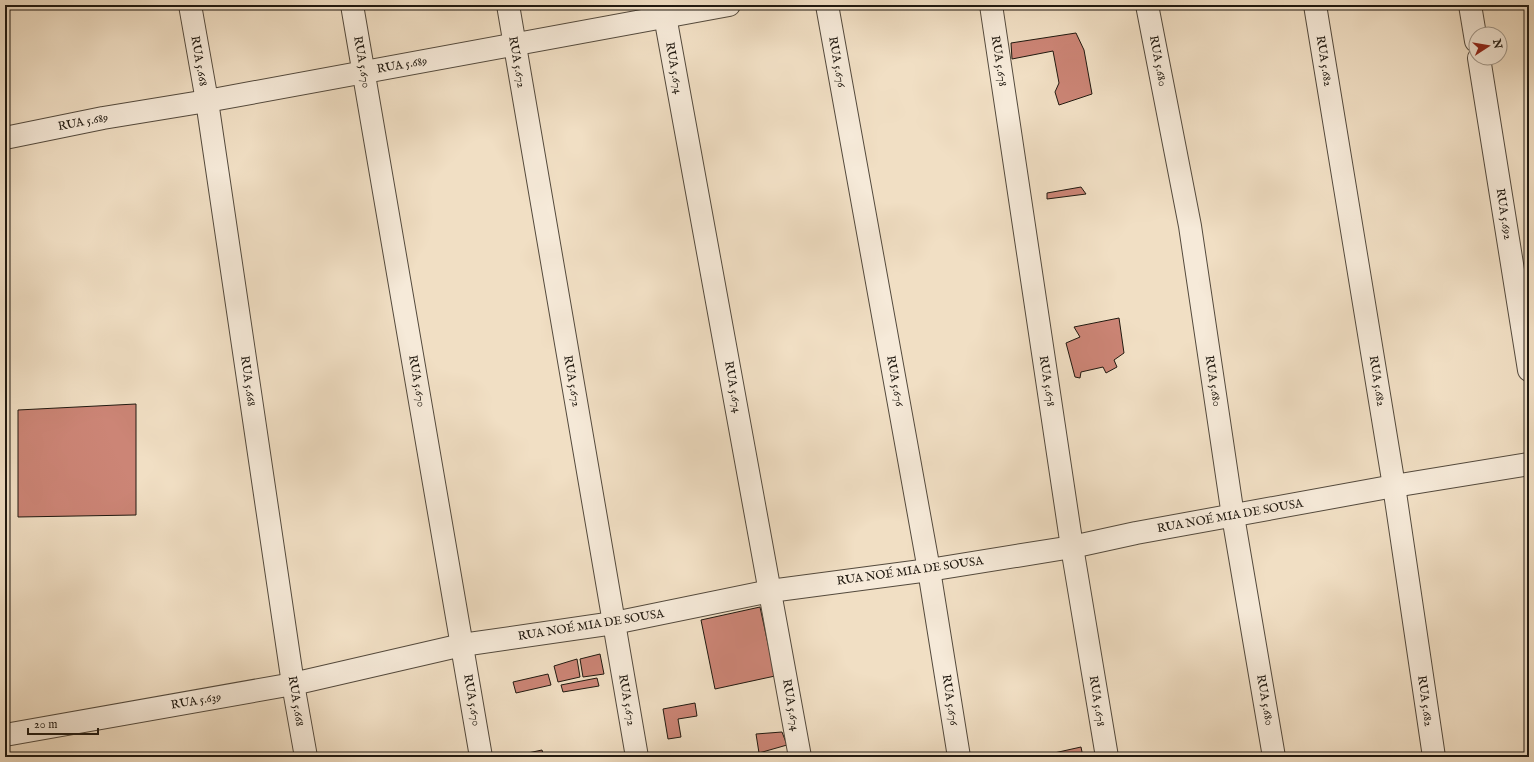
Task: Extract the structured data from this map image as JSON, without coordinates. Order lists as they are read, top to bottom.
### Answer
{
  "streets": {
    "street": [
      "RUA 5.668",
      "RUA 5.678",
      "RUA 5.680",
      "RUA 5.682",
      "RUA 5.670",
      "RUA 5.672",
      "RUA 5.676",
      "RUA 5.689",
      "RUA 5.674",
      "RUA 5.692",
      "RUA NOÉ MIA DE SOUSA",
      "RUA 5.639"
    ]
  },
  "crossings": [
    ["RUA 5.668", "RUA 5.689"],
    ["RUA 5.668", "RUA NOÉ MIA DE SOUSA"],
    ["RUA 5.668", "RUA 5.639"],
    ["RUA 5.678", "RUA NOÉ MIA DE SOUSA"],
    ["RUA 5.680", "RUA NOÉ MIA DE SOUSA"],
    ["RUA 5.682", "RUA NOÉ MIA DE SOUSA"],
    ["RUA 5.670", "RUA 5.689"],
    ["RUA 5.670", "RUA NOÉ MIA DE SOUSA"],
    ["RUA 5.672", "RUA 5.689"],
    ["RUA 5.672", "RUA NOÉ MIA DE SOUSA"],
    ["RUA 5.676", "RUA NOÉ MIA DE SOUSA"],
    ["RUA 5.689", "RUA 5.674"],
    ["RUA 5.674", "RUA NOÉ MIA DE SOUSA"],
    ["RUA NOÉ MIA DE SOUSA", "RUA 5.639"]
  ],
  "scale_bar": "20 m",
  "north": "right"
}
